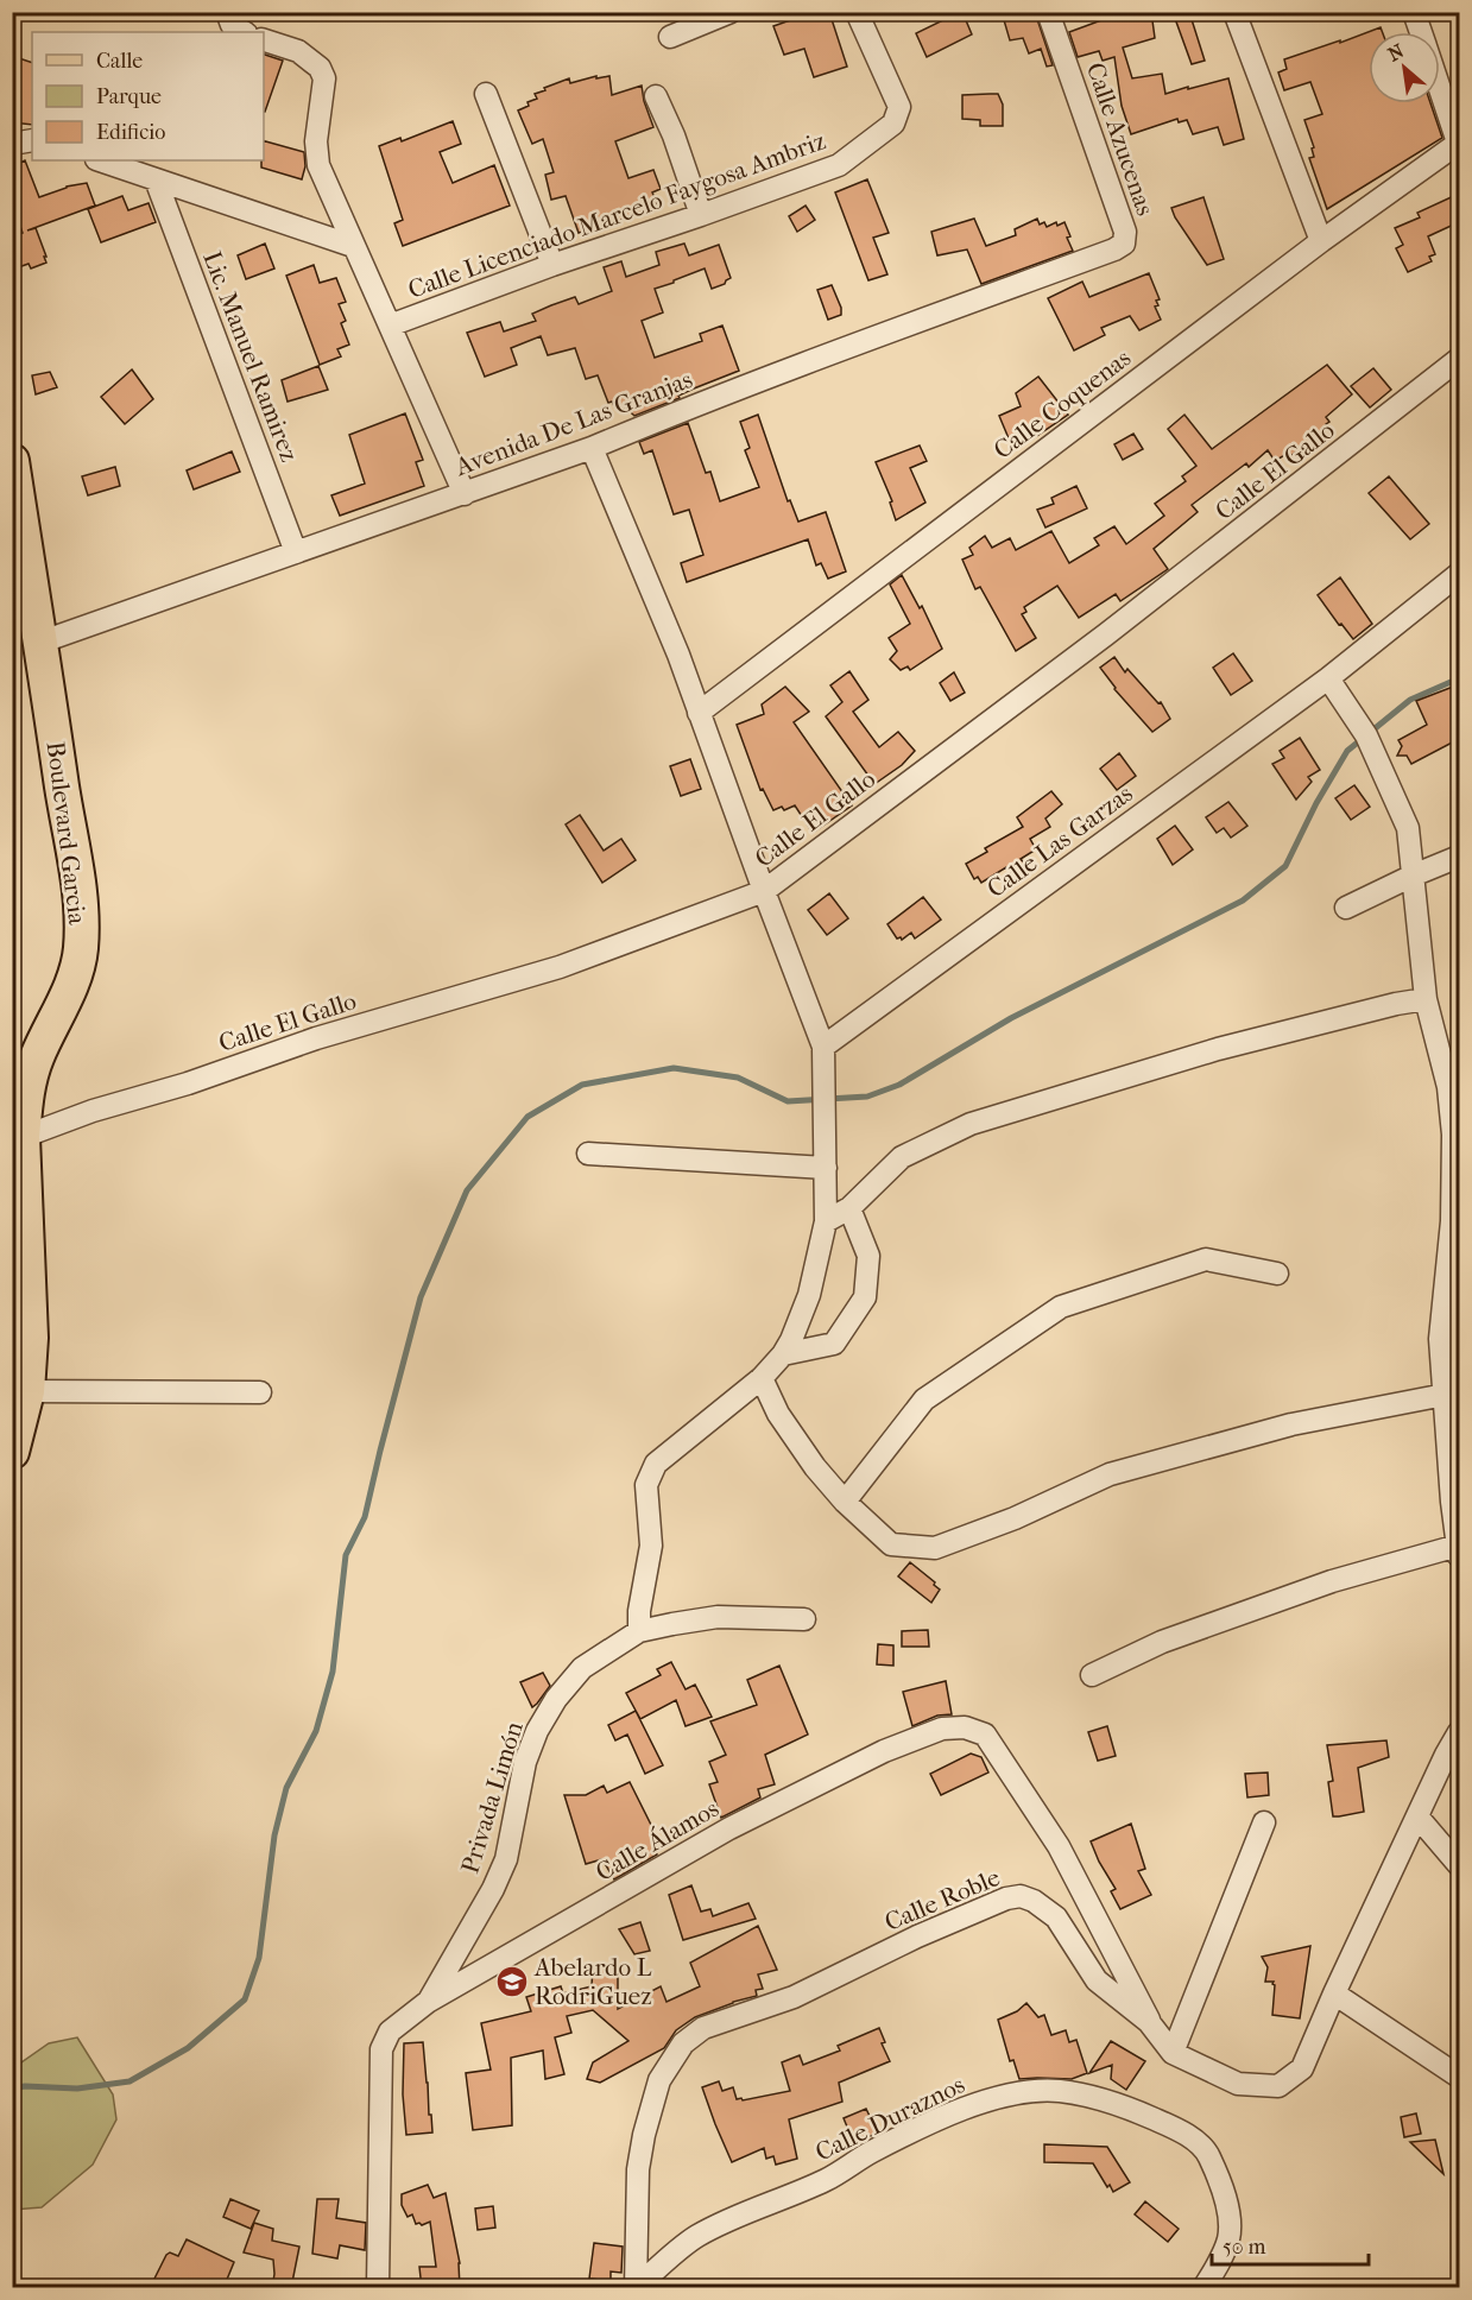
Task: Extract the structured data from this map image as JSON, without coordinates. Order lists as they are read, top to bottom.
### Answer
{
  "streets": {
    "main road": ["Boulevard Garcia"],
    "street": [
      "Calle Azucenas",
      "Calle Licenciado Marcelo Faygosa Ambriz",
      "Lic. Manuel Ramirez",
      "Calle Coquenas",
      "Avenida De Las Granjas",
      "Calle El Gallo",
      "Calle Las Garzas",
      "Privada Limón",
      "Calle Álamos",
      "Calle Roble",
      "Calle Duraznos"
    ]
  },
  "crossings": [
    ["Calle Azucenas", "Avenida De Las Granjas"],
    ["Lic. Manuel Ramirez", "Avenida De Las Granjas"],
    ["Avenida De Las Granjas", "Boulevard Garcia"],
    ["Calle El Gallo", "Boulevard Garcia"],
    ["Privada Limón", "Calle Álamos"],
    ["Calle Álamos", "Calle Roble"],
    ["Calle Roble", "Calle Duraznos"]
  ],
  "places": {
    "school or university": ["Abelardo L RodriGuez"]
  },
  "legend": ["Calle", "Parque", "Edificio"],
  "scale_bar": "50 m",
  "north": "top left"
}
